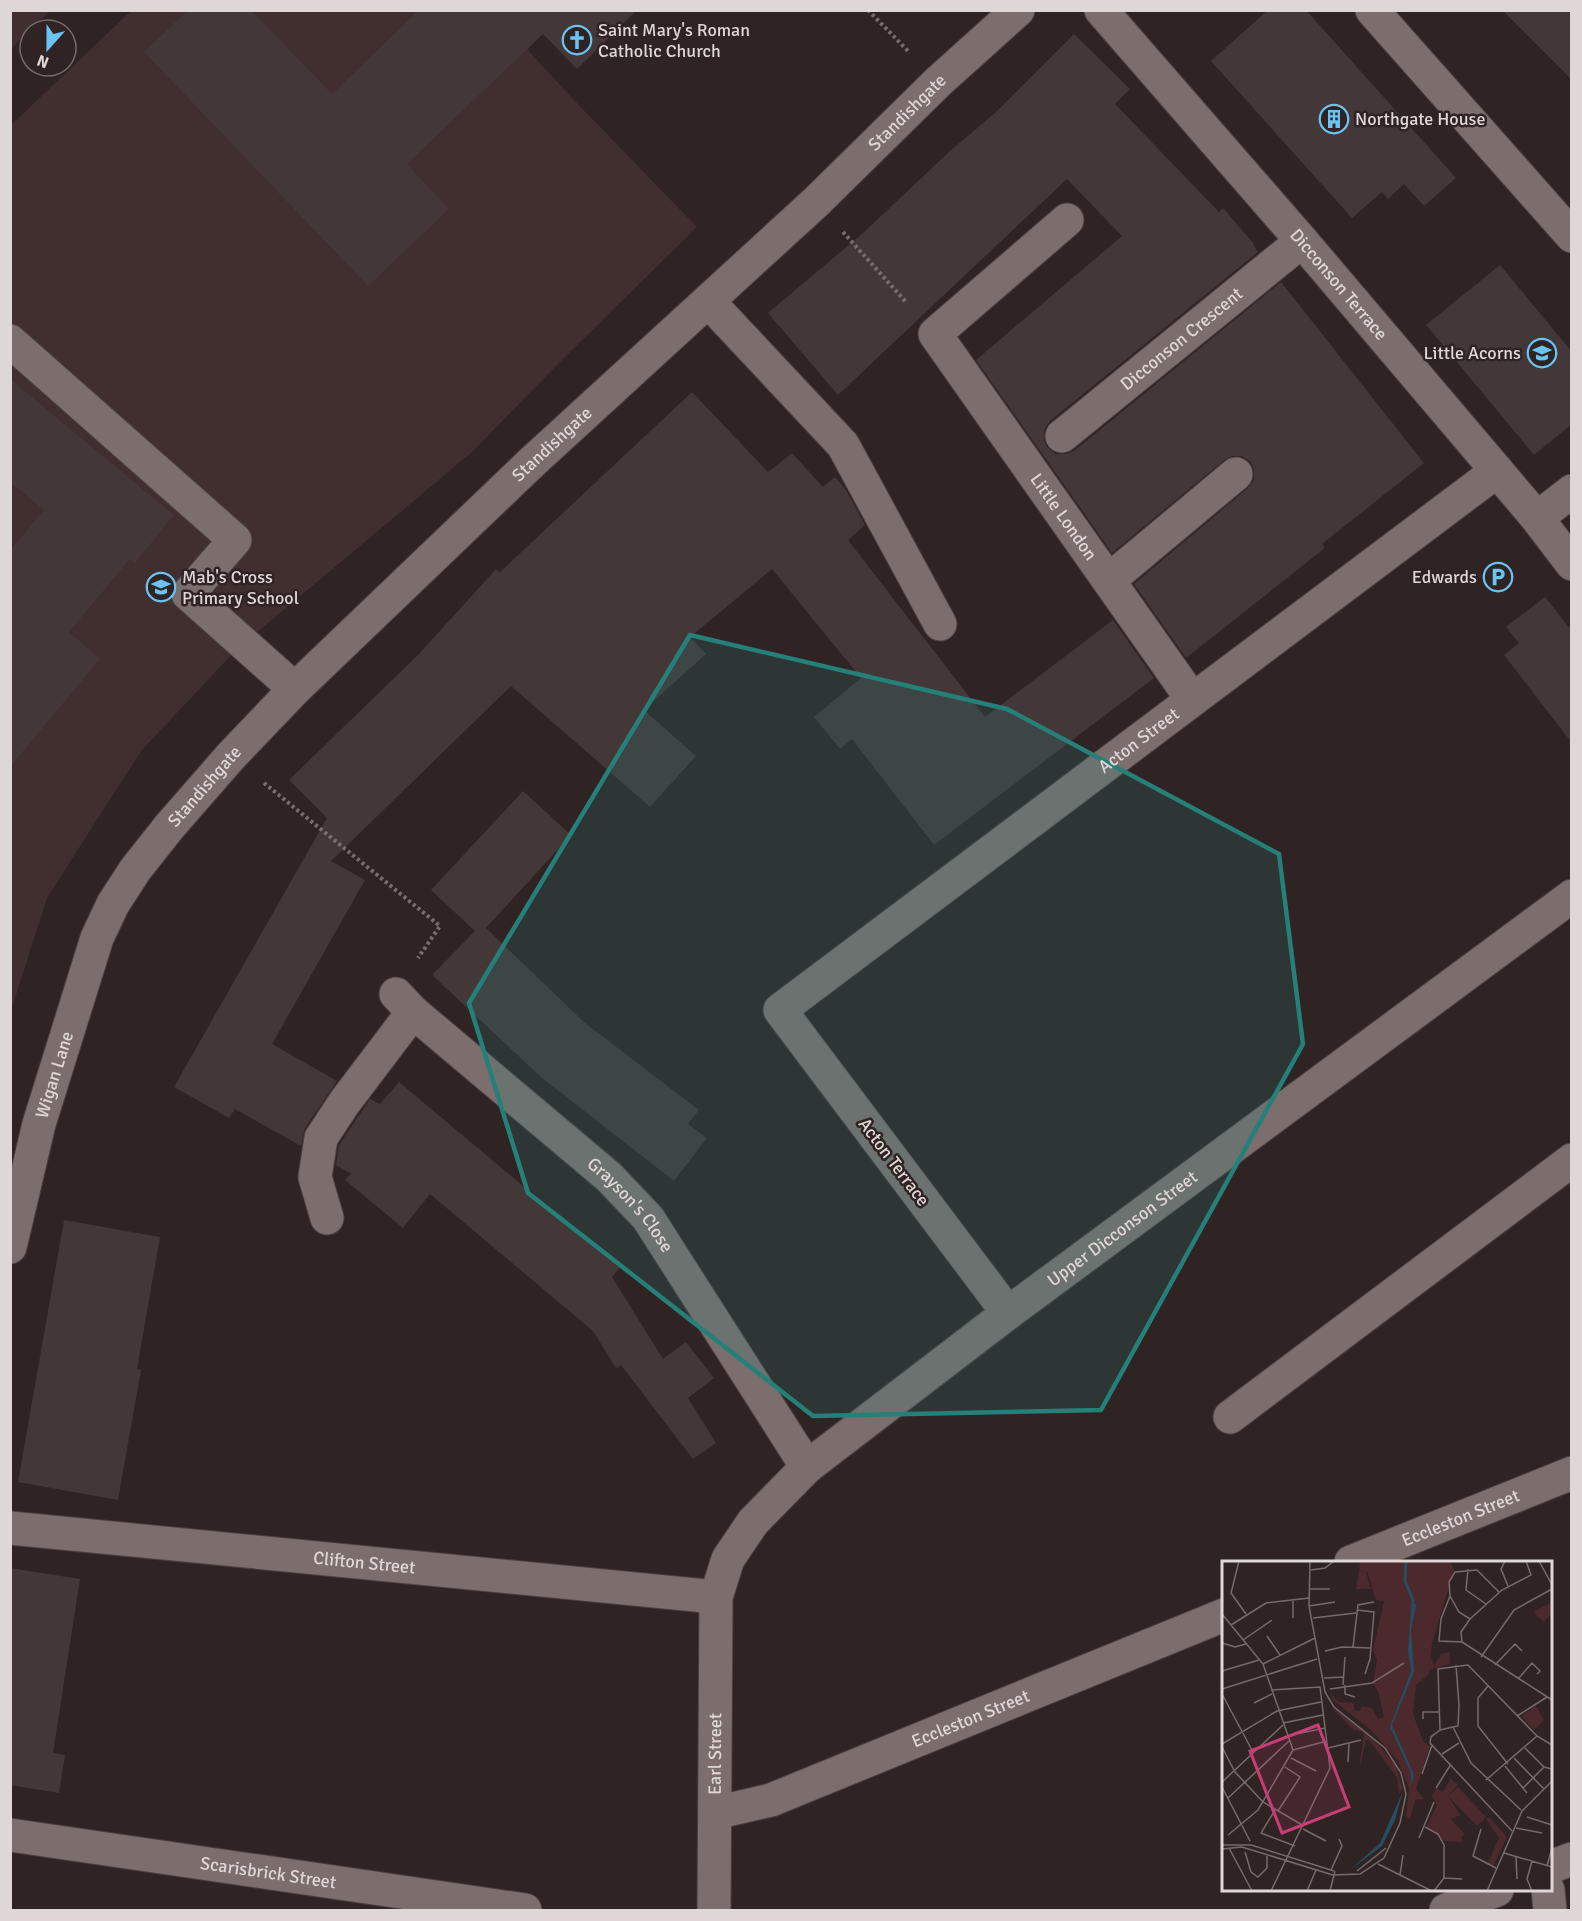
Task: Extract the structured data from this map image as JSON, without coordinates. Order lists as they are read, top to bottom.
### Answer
{
  "streets": {
    "street": [
      "Standishgate",
      "Dicconson Terrace",
      "Dicconson Crescent",
      "Little London",
      "Acton Street",
      "Wigan Lane",
      "Acton Terrace",
      "Grayson's Close",
      "Upper Dicconson Street",
      "Eccleston Street",
      "Clifton Street",
      "Earl Street",
      "Scarisbrick Street"
    ]
  },
  "crossings": [
    ["Standishgate", "Wigan Lane"],
    ["Dicconson Terrace", "Dicconson Crescent"],
    ["Dicconson Terrace", "Acton Street"],
    ["Little London", "Acton Street"],
    ["Acton Street", "Acton Terrace"],
    ["Acton Terrace", "Upper Dicconson Street"],
    ["Grayson's Close", "Upper Dicconson Street"],
    ["Upper Dicconson Street", "Clifton Street"],
    ["Upper Dicconson Street", "Earl Street"],
    ["Eccleston Street", "Earl Street"],
    ["Clifton Street", "Earl Street"]
  ],
  "places": {
    "church": ["Saint Mary's Roman Catholic Church"],
    "building": ["Northgate House"],
    "school or university": ["Little Acorns", "Mab's Cross Primary School"],
    "parking": ["Edwards"]
  },
  "north": "bottom"
}
